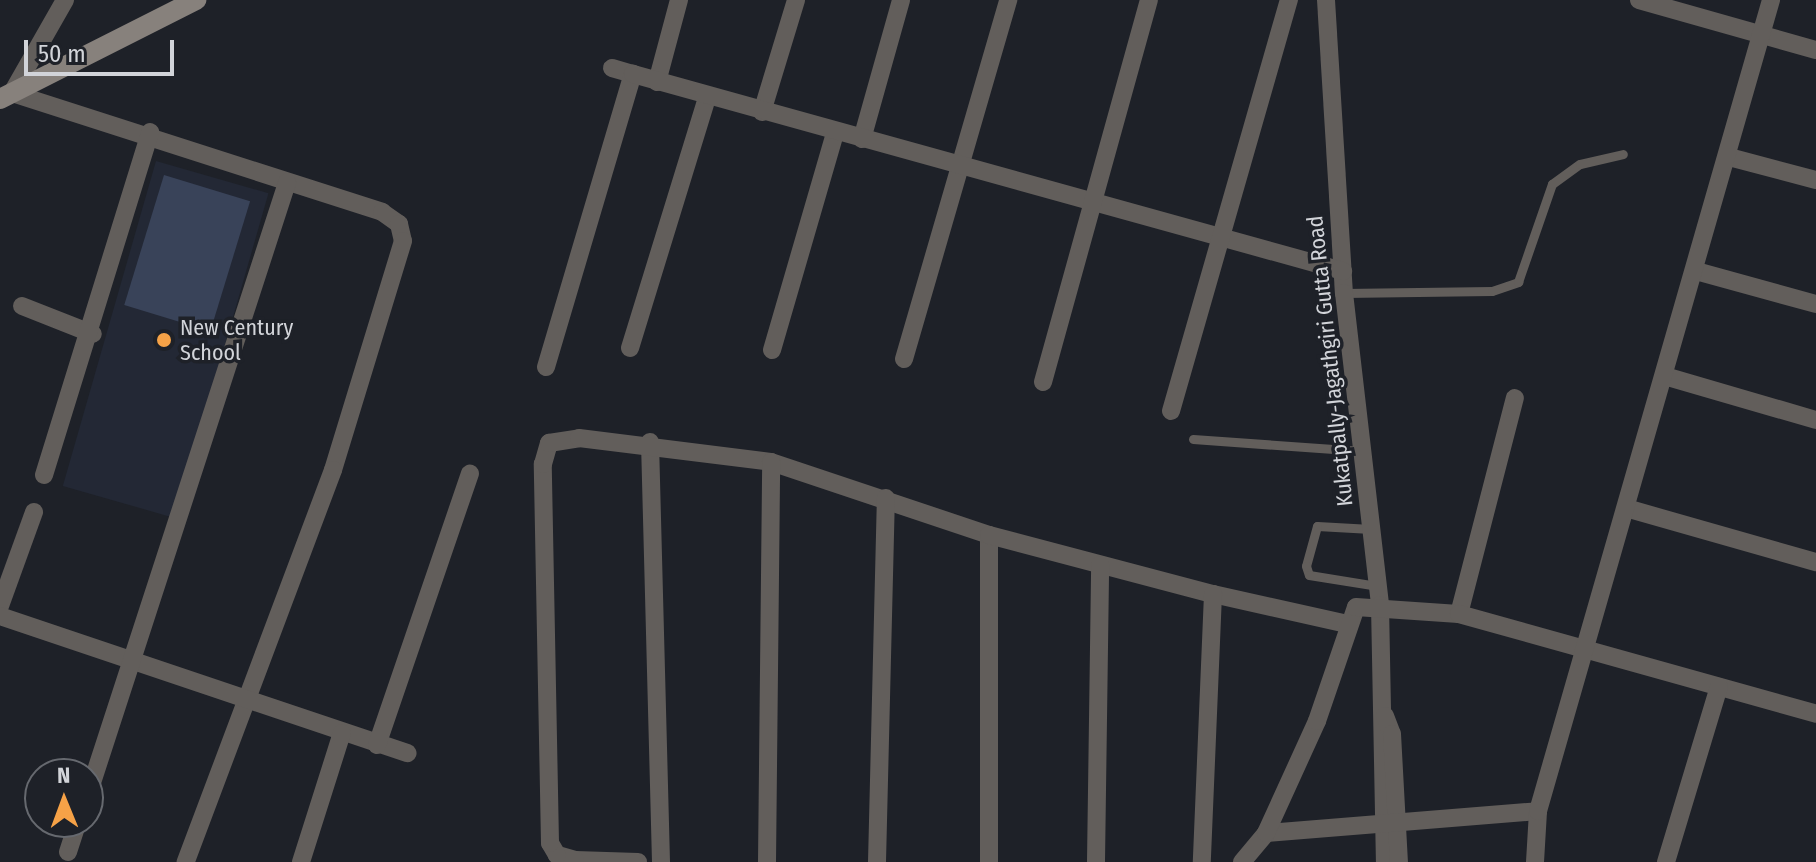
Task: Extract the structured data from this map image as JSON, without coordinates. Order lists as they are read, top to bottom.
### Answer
{
  "streets": {
    "street": ["Kukatpally-Jagathgiri Gutta Road"]
  },
  "places": ["New Century School"],
  "scale_bar": "50 m",
  "north": "top"
}
